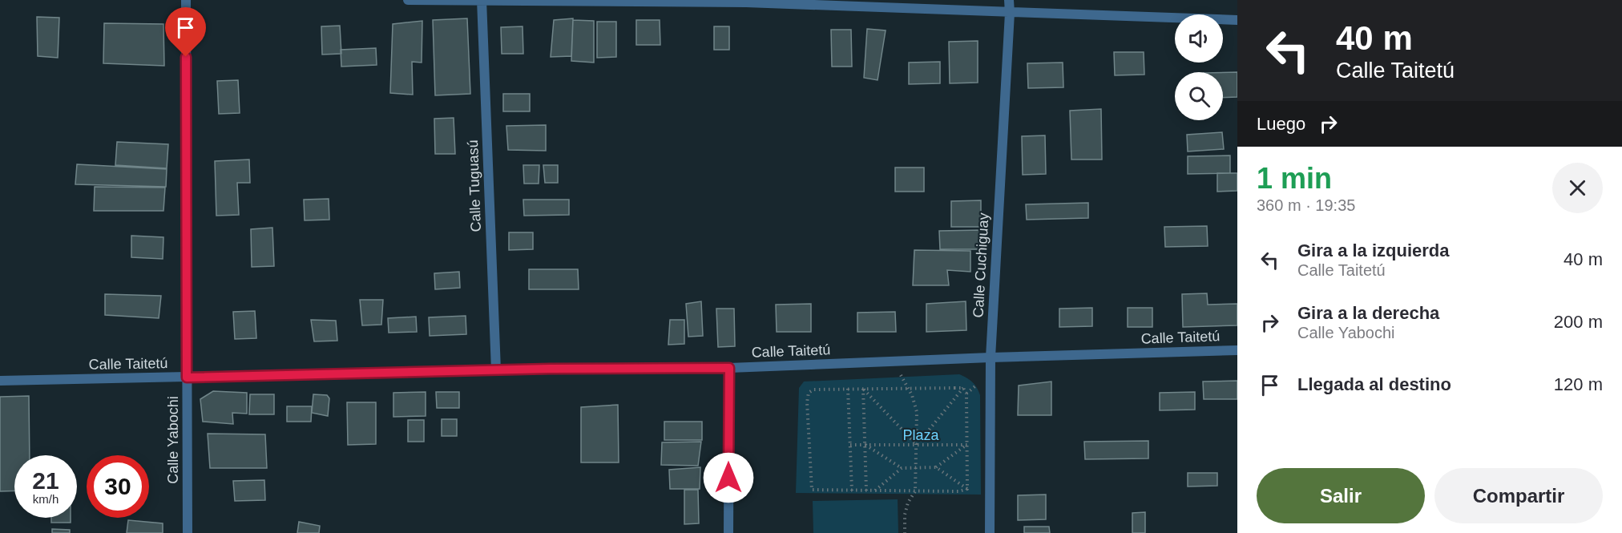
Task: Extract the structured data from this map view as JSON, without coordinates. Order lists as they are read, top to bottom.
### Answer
{
  "streets": {
    "street": [
      "Calle Tuguasú",
      "Calle Cuchiguay",
      "Calle Taitetú",
      "Calle Yabochi"
    ]
  },
  "crossings": [
    ["Calle Tuguasú", "Calle Taitetú"],
    ["Calle Cuchiguay", "Calle Taitetú"],
    ["Calle Taitetú", "Calle Yabochi"]
  ],
  "parks": ["Plaza"],
  "page": {
    "turn": ["40 m", "Calle Taitetú"],
    "then": "Luego",
    "heading": ["1 min", "360 m · 19:35"],
    "list": [
      {
        "name": "Gira a la izquierda",
        "note": "Calle Taitetú",
        "value": "40 m"
      },
      {
        "name": "Gira a la derecha",
        "note": "Calle Yabochi",
        "value": "200 m"
      },
      {
        "name": "Llegada al destino",
        "value": "120 m"
      }
    ],
    "speed": "21 km/h",
    "limit": "30",
    "buttons": ["Salir", "Compartir"]
  }
}
